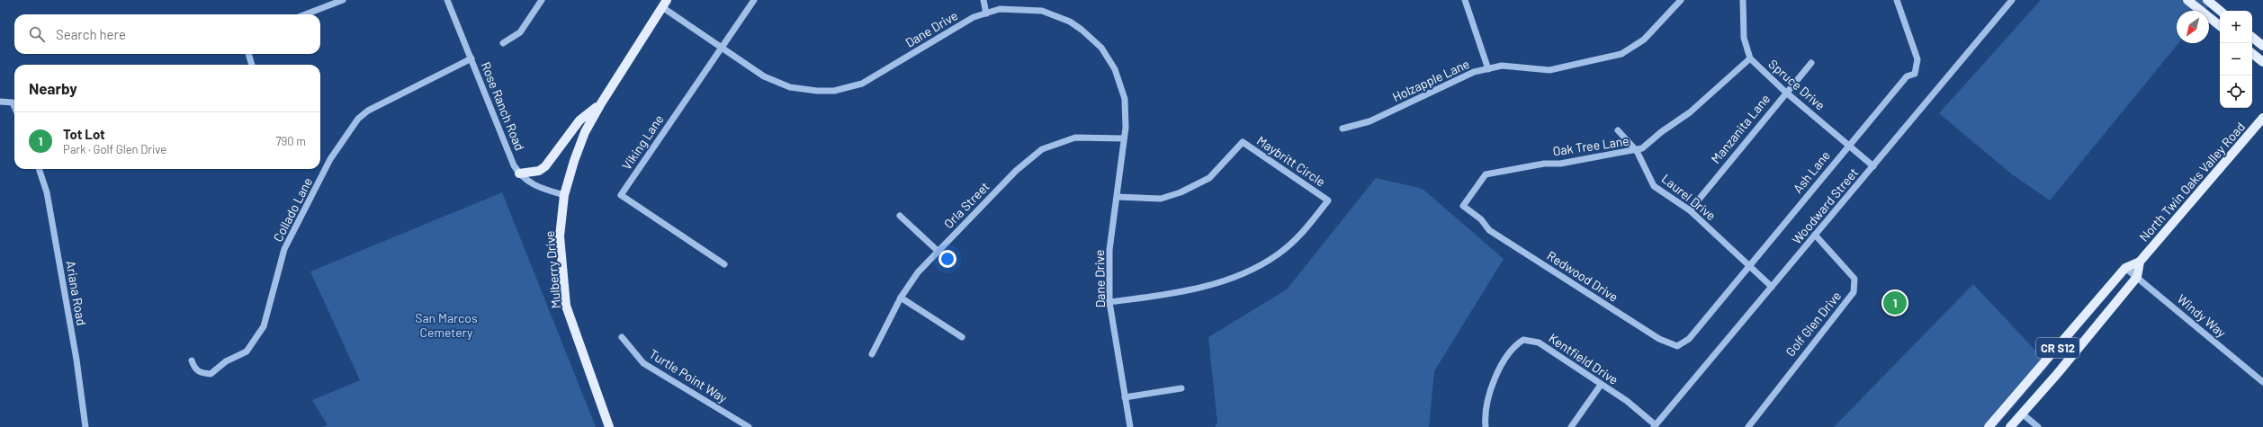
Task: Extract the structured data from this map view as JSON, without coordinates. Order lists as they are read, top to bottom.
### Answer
{
  "streets": {
    "main road": ["North Twin Oaks Valley Road", "Mulberry Drive", "CR S12"],
    "street": [
      "Dane Drive",
      "Holzapple Lane",
      "Spruce Drive",
      "Rose Ranch Road",
      "Manzanita Lane",
      "Viking Lane",
      "Oak Tree Lane",
      "Maybritt Circle",
      "Ash Lane",
      "Laurel Drive",
      "Orla Street",
      "Woodward Street",
      "Collado Lane",
      "Redwood Drive",
      "Ariana Road",
      "Windy Way",
      "Golf Glen Drive",
      "Kentfield Drive",
      "Turtle Point Way"
    ]
  },
  "crossings": [
    ["Dane Drive", "Viking Lane"],
    ["Dane Drive", "Maybritt Circle"],
    ["Dane Drive", "Orla Street"],
    ["Dane Drive", "Mulberry Drive"],
    ["Spruce Drive", "Manzanita Lane"],
    ["Spruce Drive", "Oak Tree Lane"],
    ["Spruce Drive", "Ash Lane"],
    ["Spruce Drive", "Woodward Street"],
    ["Rose Ranch Road", "Collado Lane"],
    ["Rose Ranch Road", "Mulberry Drive"],
    ["Manzanita Lane", "Laurel Drive"],
    ["Oak Tree Lane", "Laurel Drive"],
    ["Oak Tree Lane", "Redwood Drive"],
    ["Ash Lane", "Laurel Drive"],
    ["Ash Lane", "Redwood Drive"],
    ["North Twin Oaks Valley Road", "Windy Way"],
    ["Laurel Drive", "Woodward Street"],
    ["Woodward Street", "Golf Glen Drive"],
    ["Woodward Street", "Kentfield Drive"]
  ],
  "parks": ["San Marcos Cemetery"],
  "north": "bottom left",
  "page": {
    "map_buttons": ["+", "−"],
    "search": "Search here",
    "heading": "Nearby",
    "list": [
      {
        "mark": "1",
        "name": "Tot Lot",
        "note": "Park · Golf Glen Drive",
        "value": "790 m"
      }
    ],
    "pins": "1"
  }
}
